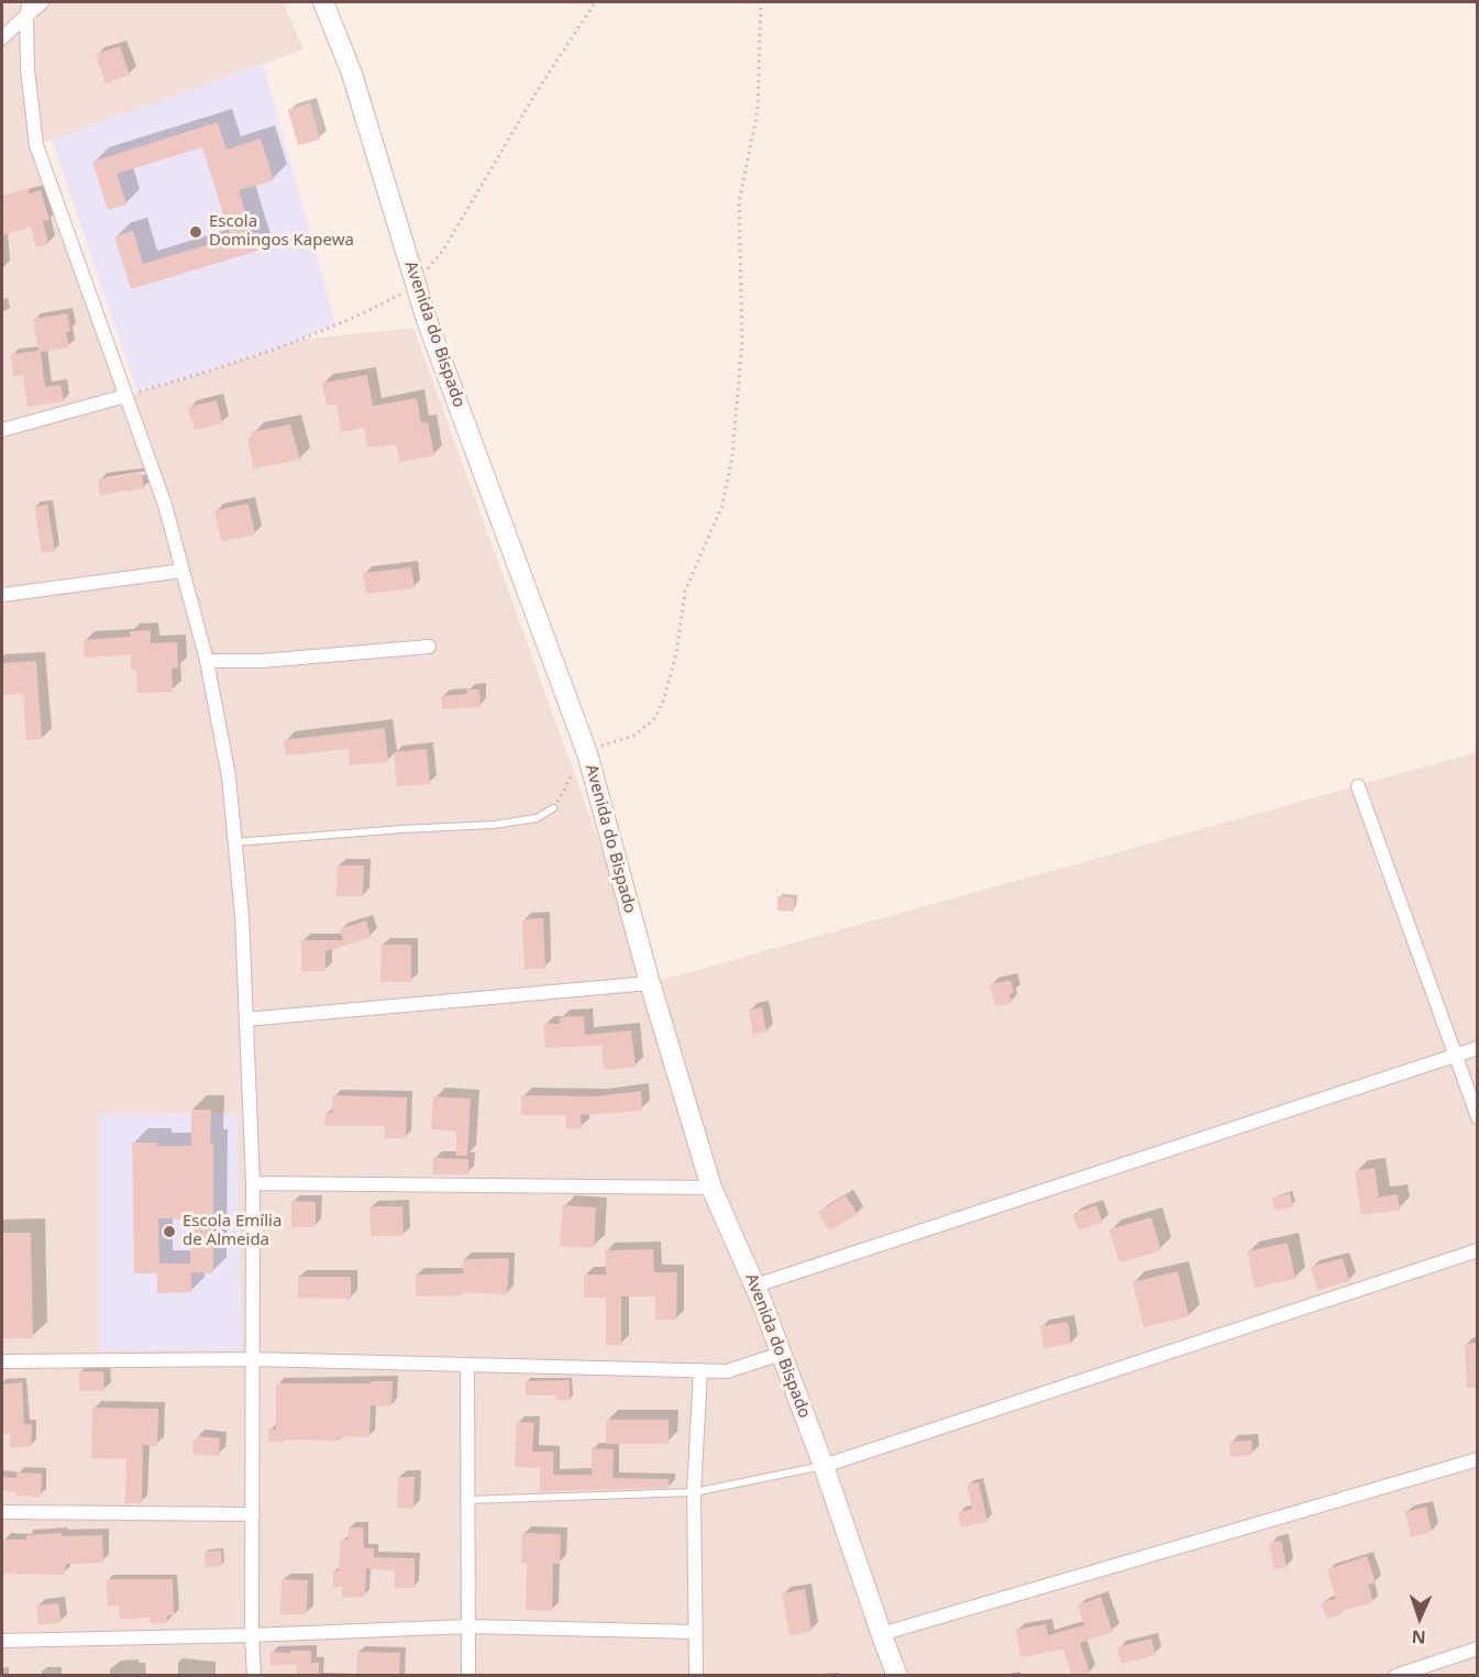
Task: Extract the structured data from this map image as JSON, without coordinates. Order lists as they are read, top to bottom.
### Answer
{
  "streets": {
    "main road": ["Avenida do Bispado"]
  },
  "places": ["Escola Domingos Kapewa", "Escola Emília de Almeida"],
  "north": "bottom"
}
